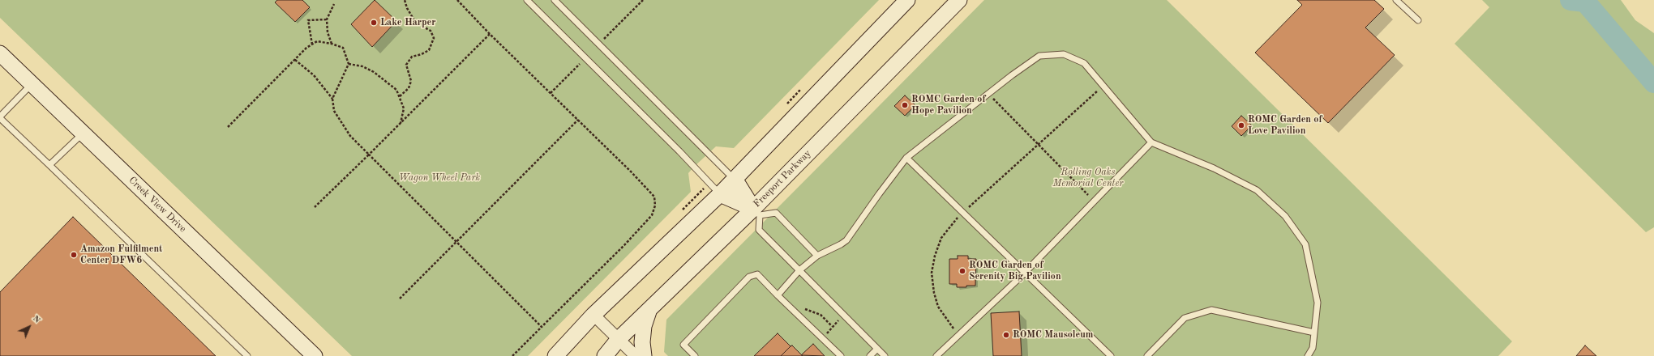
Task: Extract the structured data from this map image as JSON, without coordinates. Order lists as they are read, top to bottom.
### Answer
{
  "streets": {
    "main road": ["Freeport Parkway", "Creek View Drive"]
  },
  "parks": ["Rolling Oaks Memorial Center", "Wagon Wheel Park"],
  "places": [
    "Lake Harper",
    "ROMC Garden of Hope Pavilion",
    "ROMC Garden of Love Pavilion",
    "Amazon Fulfilment Center DFW6",
    "ROMC Garden of Serenity Big Pavilion",
    "ROMC Mausoleum"
  ],
  "north": "top right"
}
